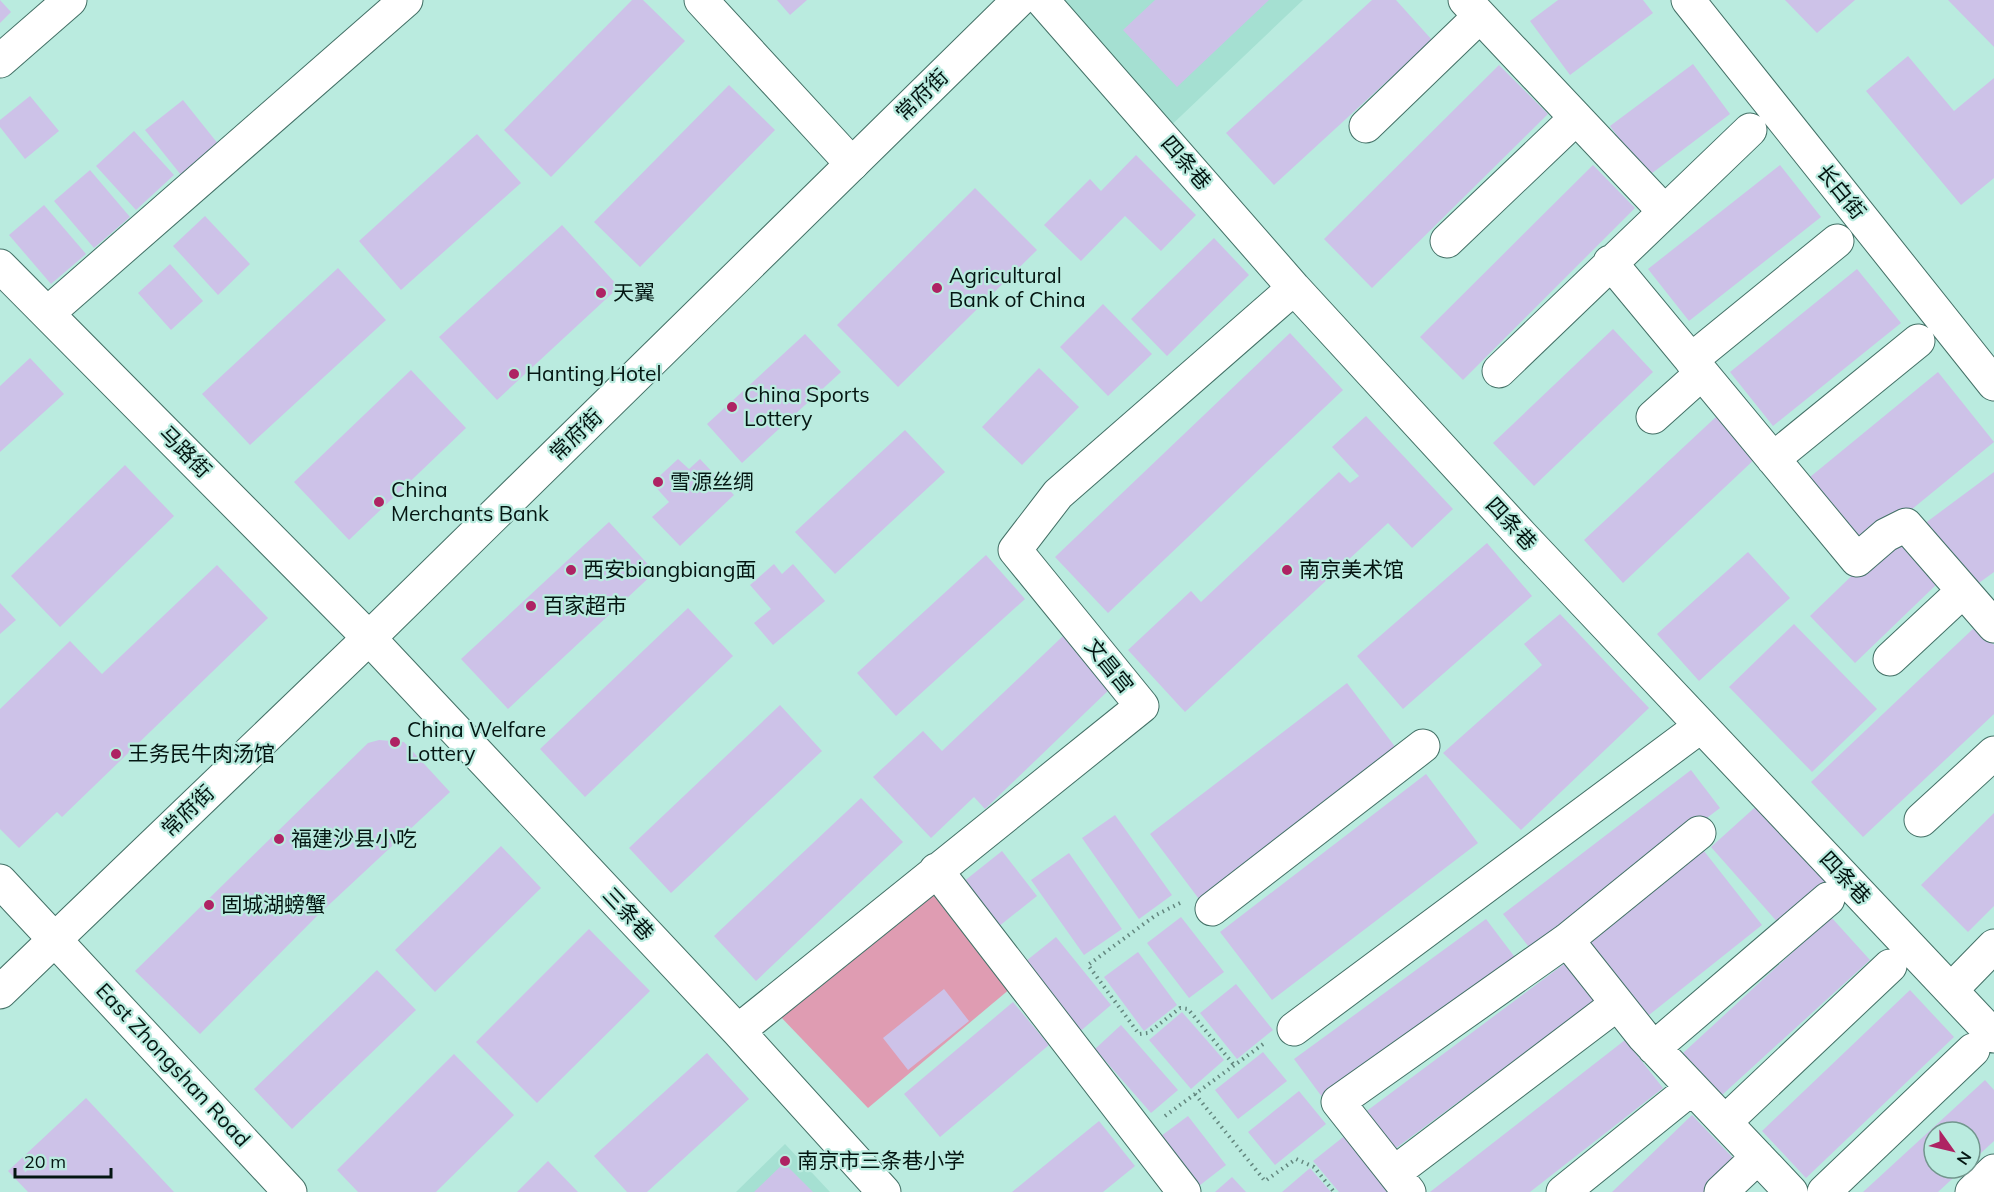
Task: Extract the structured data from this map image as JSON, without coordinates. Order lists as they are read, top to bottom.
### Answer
{
  "streets": {
    "street": [
      "常府街",
      "四条巷",
      "长白街",
      "马路街",
      "文昌宫",
      "三条巷",
      "East Zhongshan Road"
    ]
  },
  "crossings": [
    ["常府街", "马路街"],
    ["常府街", "三条巷"],
    ["常府街", "East Zhongshan Road"],
    ["四条巷", "文昌宫"],
    ["马路街", "三条巷"],
    ["文昌宫", "三条巷"]
  ],
  "places": [
    "Agricultural Bank of China",
    "天翼",
    "Hanting Hotel",
    "China Sports Lottery",
    "雪源丝绸",
    "China Merchants Bank",
    "西安biangbiang面",
    "南京美术馆",
    "百家超市",
    "China Welfare Lottery",
    "王务民牛肉汤馆",
    "福建沙县小吃",
    "固城湖螃蟹",
    "南京市三条巷小学"
  ],
  "scale_bar": "20 m",
  "north": "bottom right"
}
